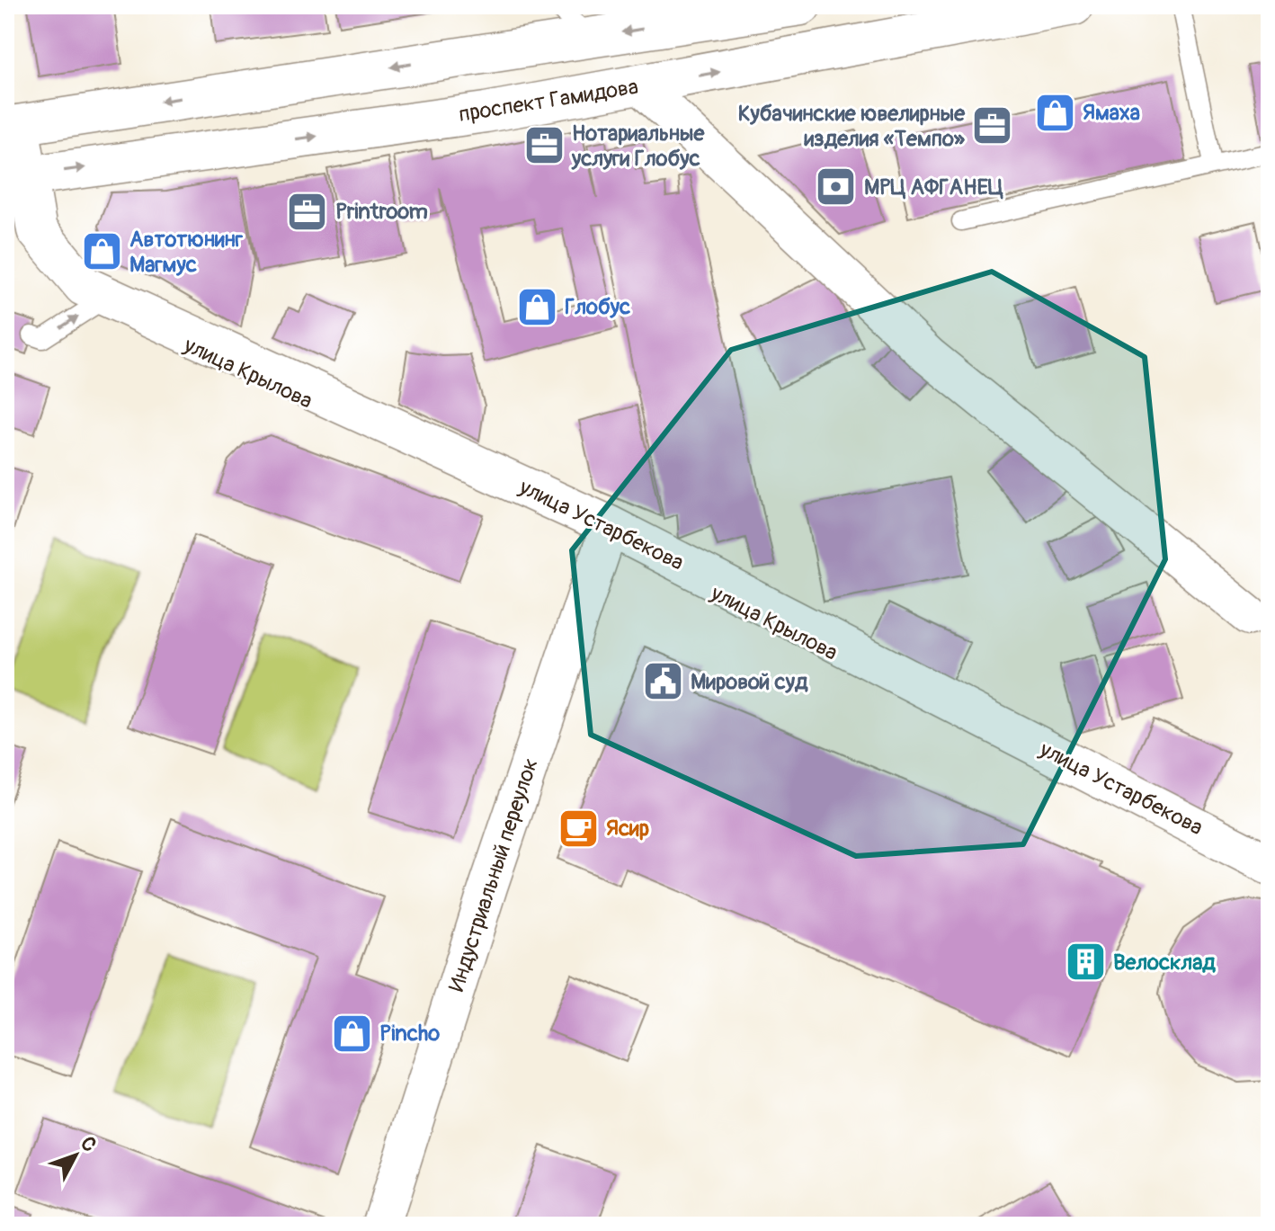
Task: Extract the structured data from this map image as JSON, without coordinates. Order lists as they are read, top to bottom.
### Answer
{
  "streets": {
    "main road": ["проспект Гамидова", "улица Крылова", "улица Устарбекова"],
    "street": ["Индустриальный переулок"]
  },
  "crossings": [
    ["проспект Гамидова", "улица Крылова"],
    ["улица Крылова", "улица Устарбекова"],
    ["улица Крылова", "Индустриальный переулок"],
    ["улица Устарбекова", "Индустриальный переулок"]
  ],
  "places": {
    "shop": [
      "Ямаха",
      "Автотюнинг Магмус",
      "Глобус",
      "Pincho"
    ],
    "office": ["Кубачинские ювелирные изделия «Темпо»", "Нотариальные услуги Глобус", "Printroom"],
    "bank": ["МРЦ АФГАНЕЦ"],
    "public building": ["Мировой суд"],
    "cafe": ["Ясир"],
    "building": ["Велосклад"]
  },
  "north": "top right"
}
